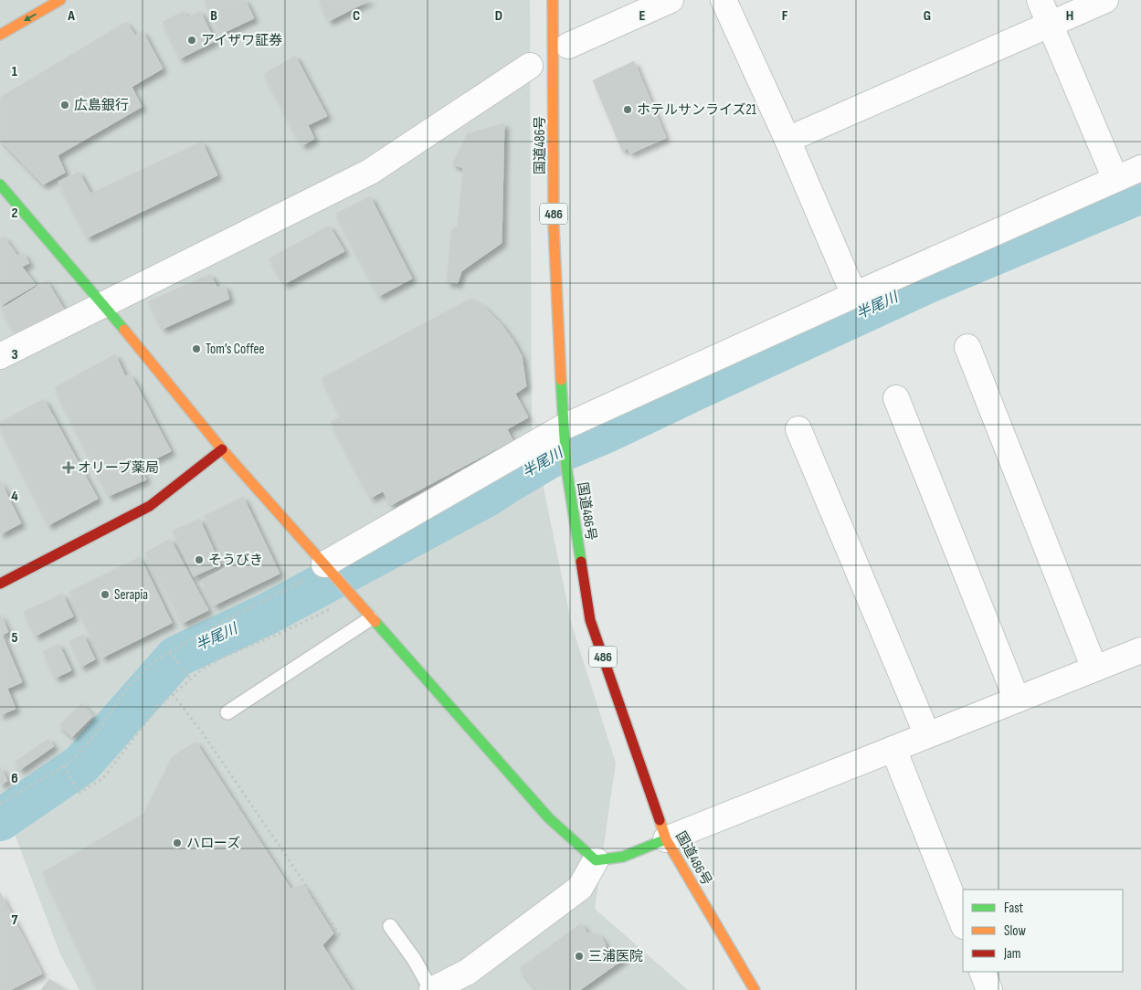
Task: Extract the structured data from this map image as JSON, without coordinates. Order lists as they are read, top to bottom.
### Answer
{
  "streets": {
    "main road": ["国道486号", "486"]
  },
  "water": ["半尾川"],
  "places": {
    "other": [
      "アイザワ証券",
      "広島銀行",
      "ホテルサンライズ21",
      "Tom’s Coffee",
      "そうびき",
      "Serapia",
      "ハローズ",
      "三浦医院"
    ],
    "health": ["オリーブ薬局"]
  },
  "legend": ["Fast", "Slow", "Jam"],
  "grid": {
    "columns": [
      "A",
      "B",
      "C",
      "D",
      "E",
      "F",
      "G",
      "H"
    ],
    "rows": [
      "1",
      "2",
      "3",
      "4",
      "5",
      "6",
      "7"
    ]
  }
}
